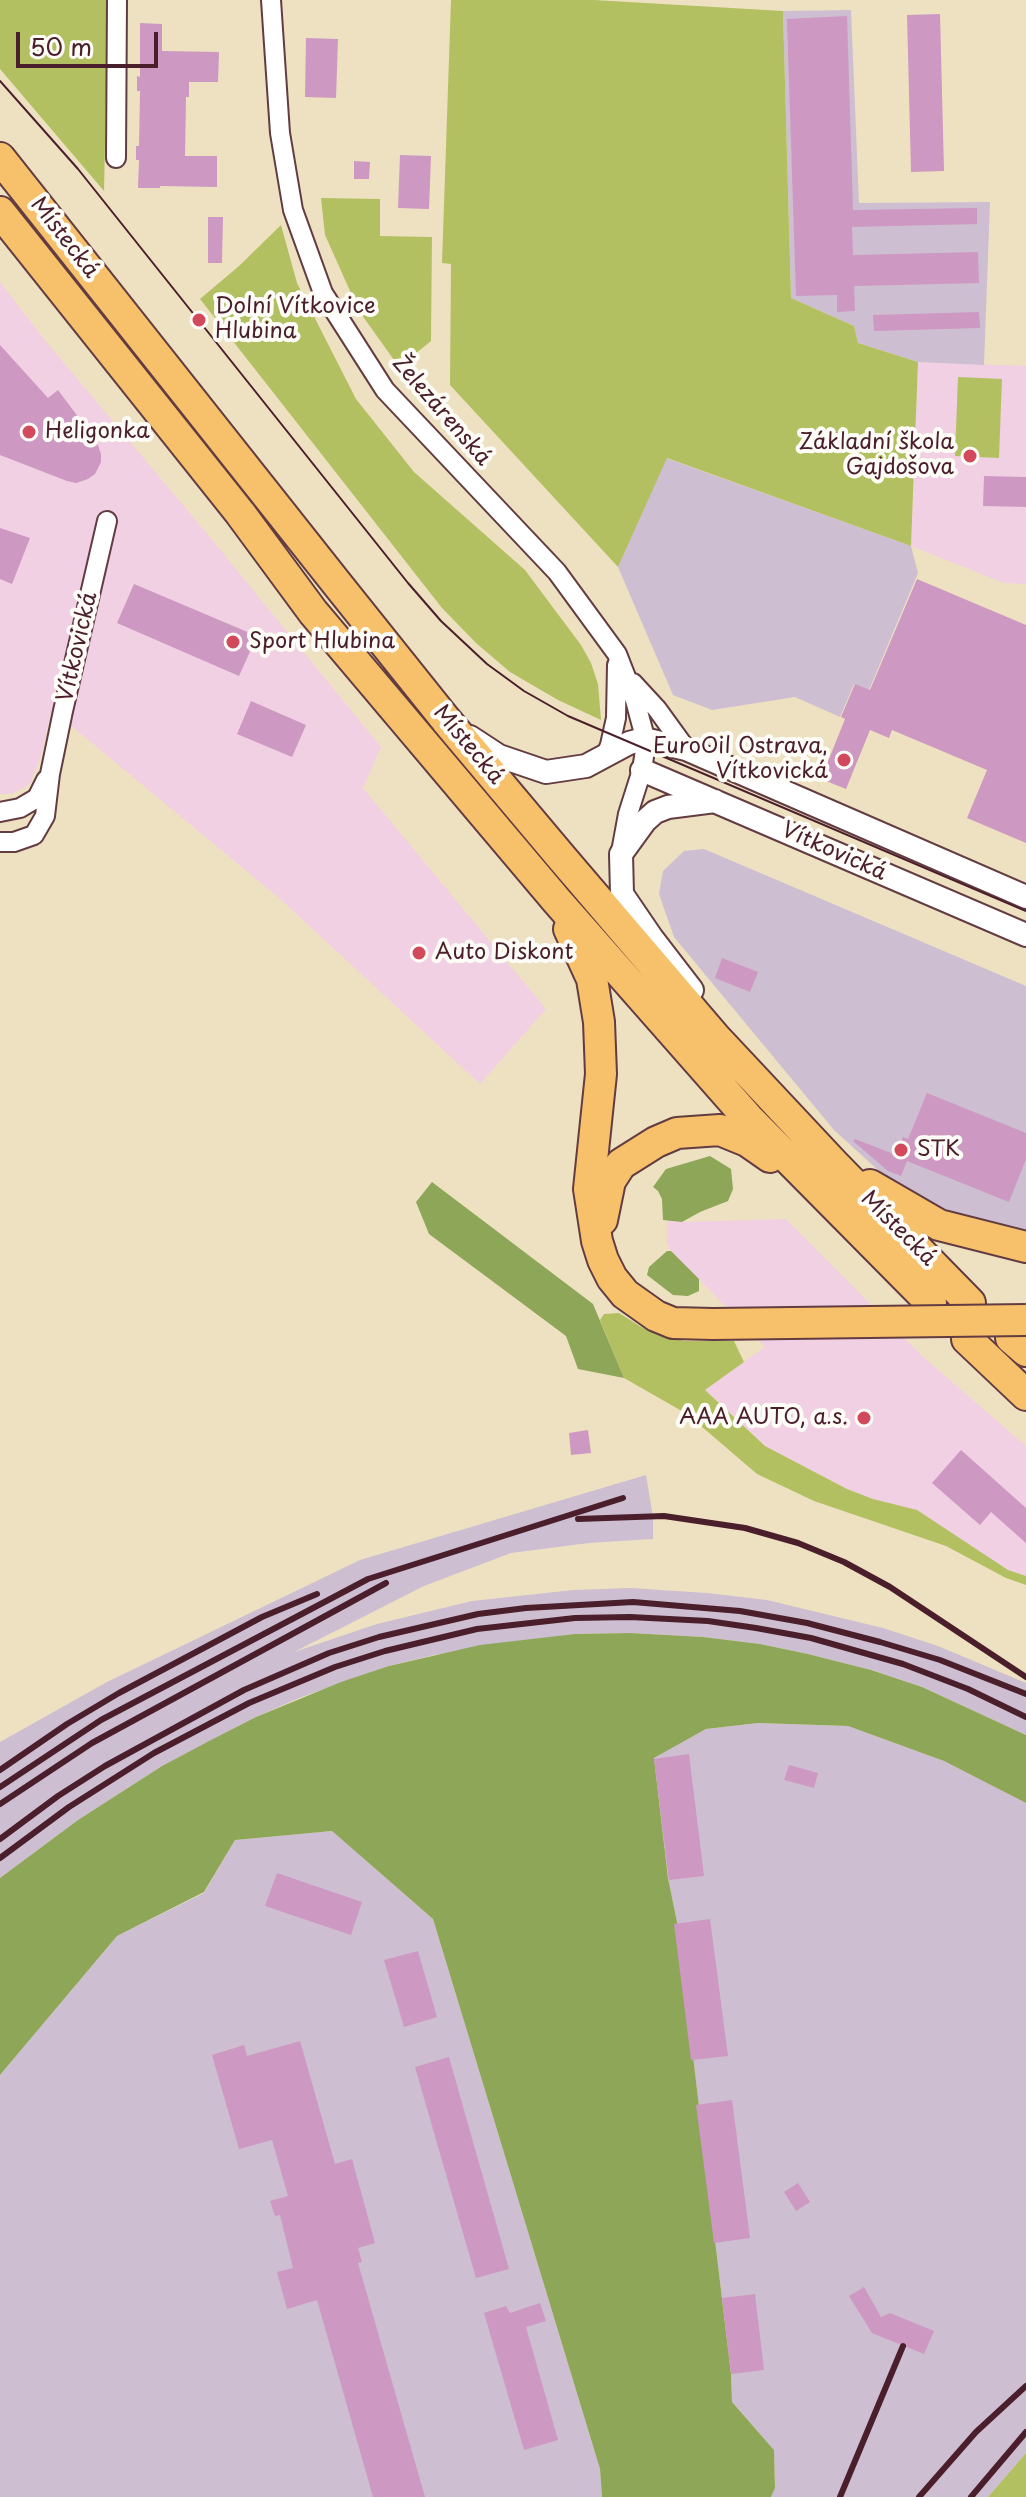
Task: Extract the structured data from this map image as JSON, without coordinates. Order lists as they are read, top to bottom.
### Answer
{
  "streets": {
    "highway": ["Místecká"],
    "street": ["Železárenská", "Vítkovická"]
  },
  "crossings": [
    ["Železárenská", "Vítkovická"]
  ],
  "places": [
    "Dolní Vítkovice Hlubina",
    "Heligonka",
    "Základní škola Gajdošova",
    "Sport Hlubina",
    "EuroOil Ostrava, Vítkovická",
    "Auto Diskont",
    "STK",
    "AAA AUTO, a.s."
  ],
  "scale_bar": "50 m"
}
